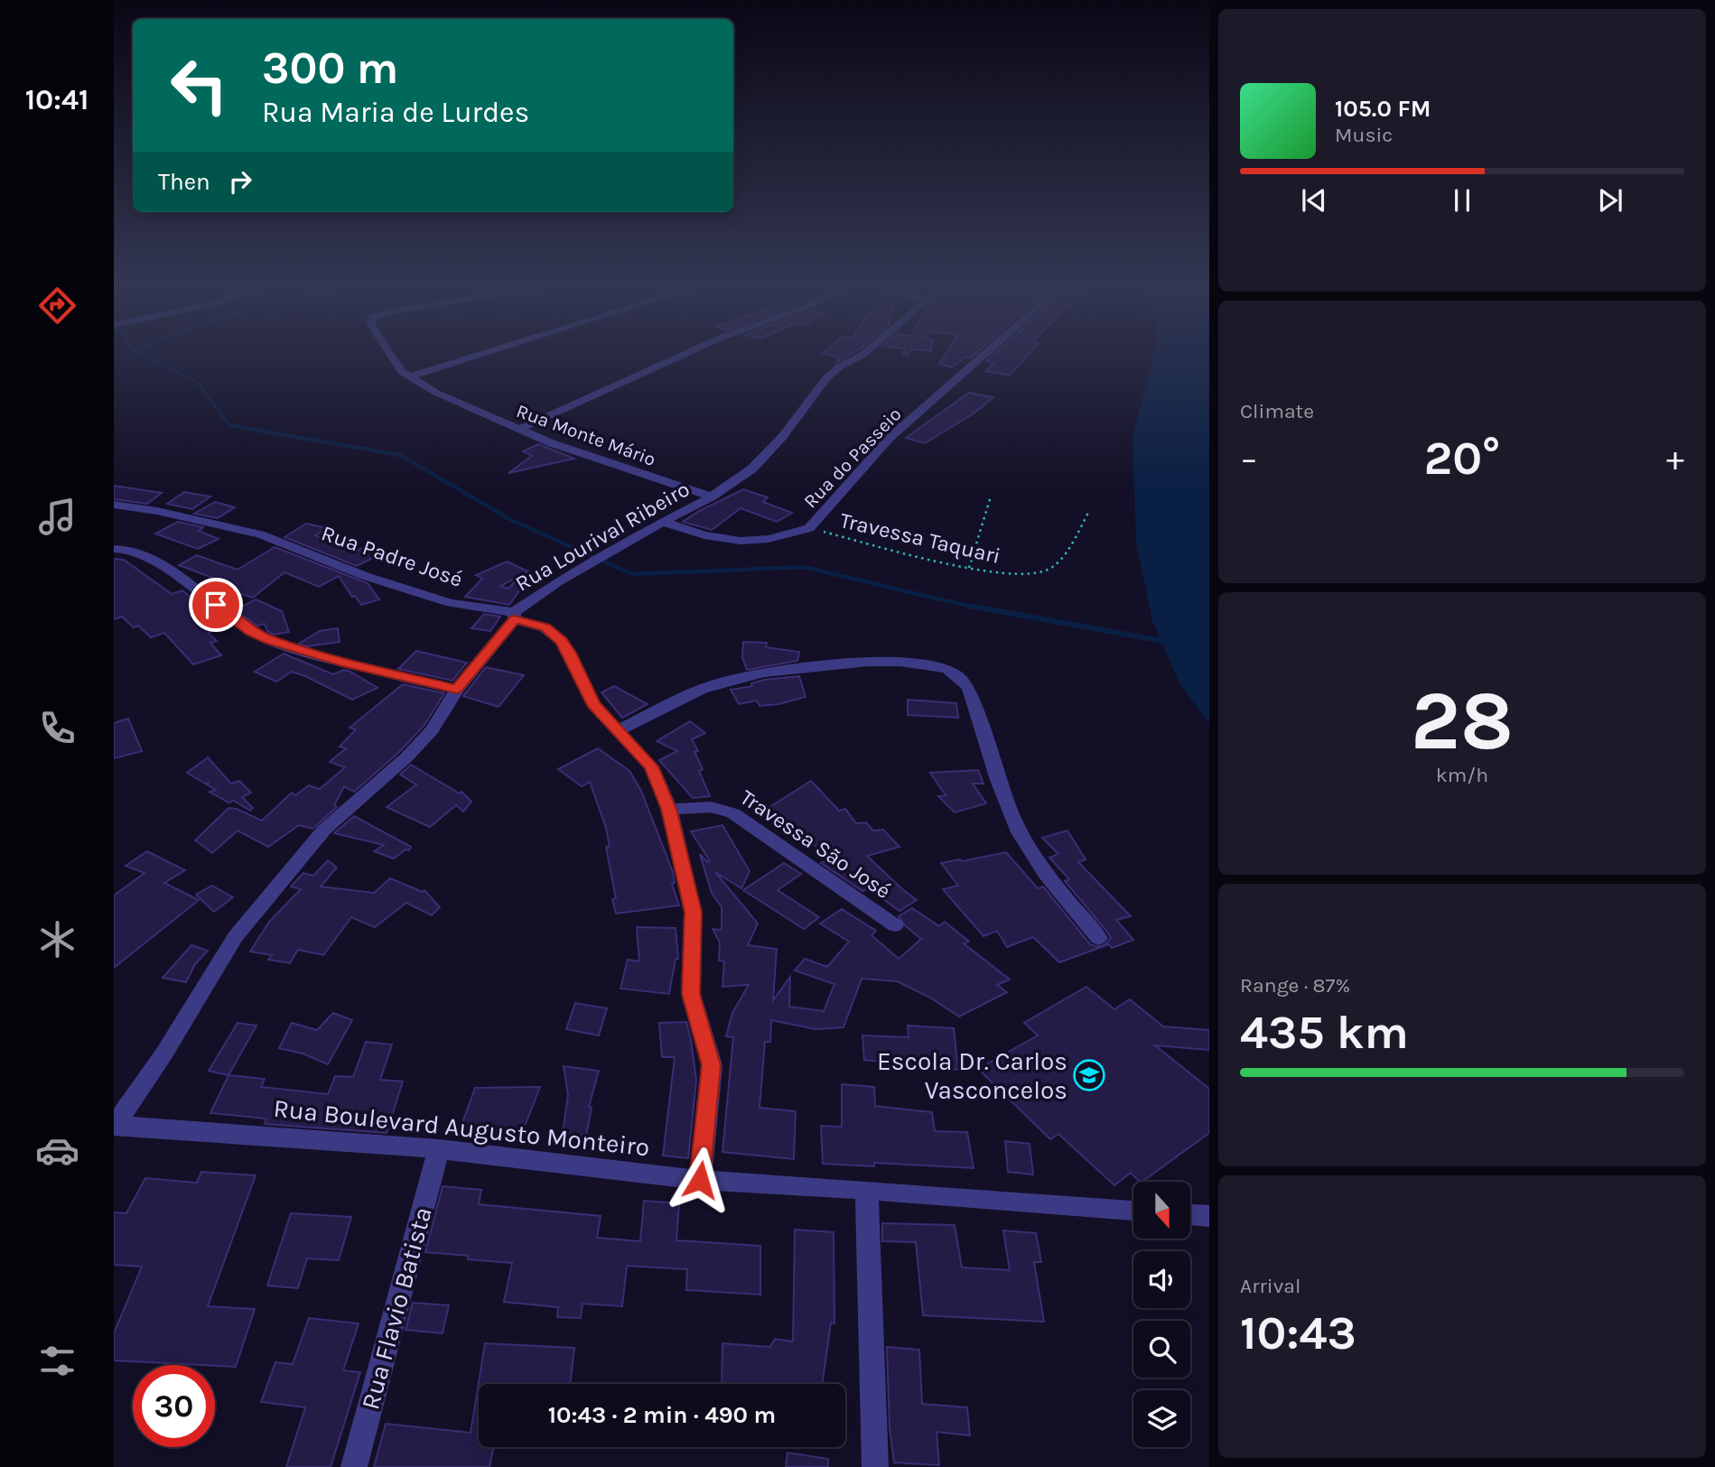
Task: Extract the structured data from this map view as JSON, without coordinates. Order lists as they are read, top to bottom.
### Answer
{
  "streets": {
    "street": [
      "Rua Monte Mário",
      "Rua do Passeio",
      "Rua Lourival Ribeiro",
      "Rua Padre José",
      "Travessa São José",
      "Rua Boulevard Augusto Monteiro",
      "Rua Flavio Batista"
    ],
    "path": ["Travessa Taquari"]
  },
  "crossings": [
    ["Rua Monte Mário", "Rua Lourival Ribeiro"],
    ["Rua do Passeio", "Rua Lourival Ribeiro"],
    ["Rua do Passeio", "Travessa Taquari"],
    ["Rua Lourival Ribeiro", "Rua Padre José"],
    ["Rua Lourival Ribeiro", "Rua Boulevard Augusto Monteiro"],
    ["Rua Padre José", "Travessa São José"],
    ["Rua Padre José", "Rua Boulevard Augusto Monteiro"],
    ["Rua Boulevard Augusto Monteiro", "Rua Flavio Batista"]
  ],
  "places": {
    "school or university": ["Escola Dr. Carlos Vasconcelos"]
  },
  "north": "bottom",
  "page": {
    "tabs": "10:41",
    "turn": ["300 m", "Rua Maria de Lurdes"],
    "song": ["105.0 FM", "Music"],
    "then": "Then",
    "tile": [
      "Climate",
      ["28", "km/h"],
      ["Range · 87%", "435 km"],
      ["Arrival", "10:43"]
    ],
    "heat": ["−", "20°", "+"],
    "limit": "30",
    "trip": "10:43 · 2 min · 490 m"
  }
}
